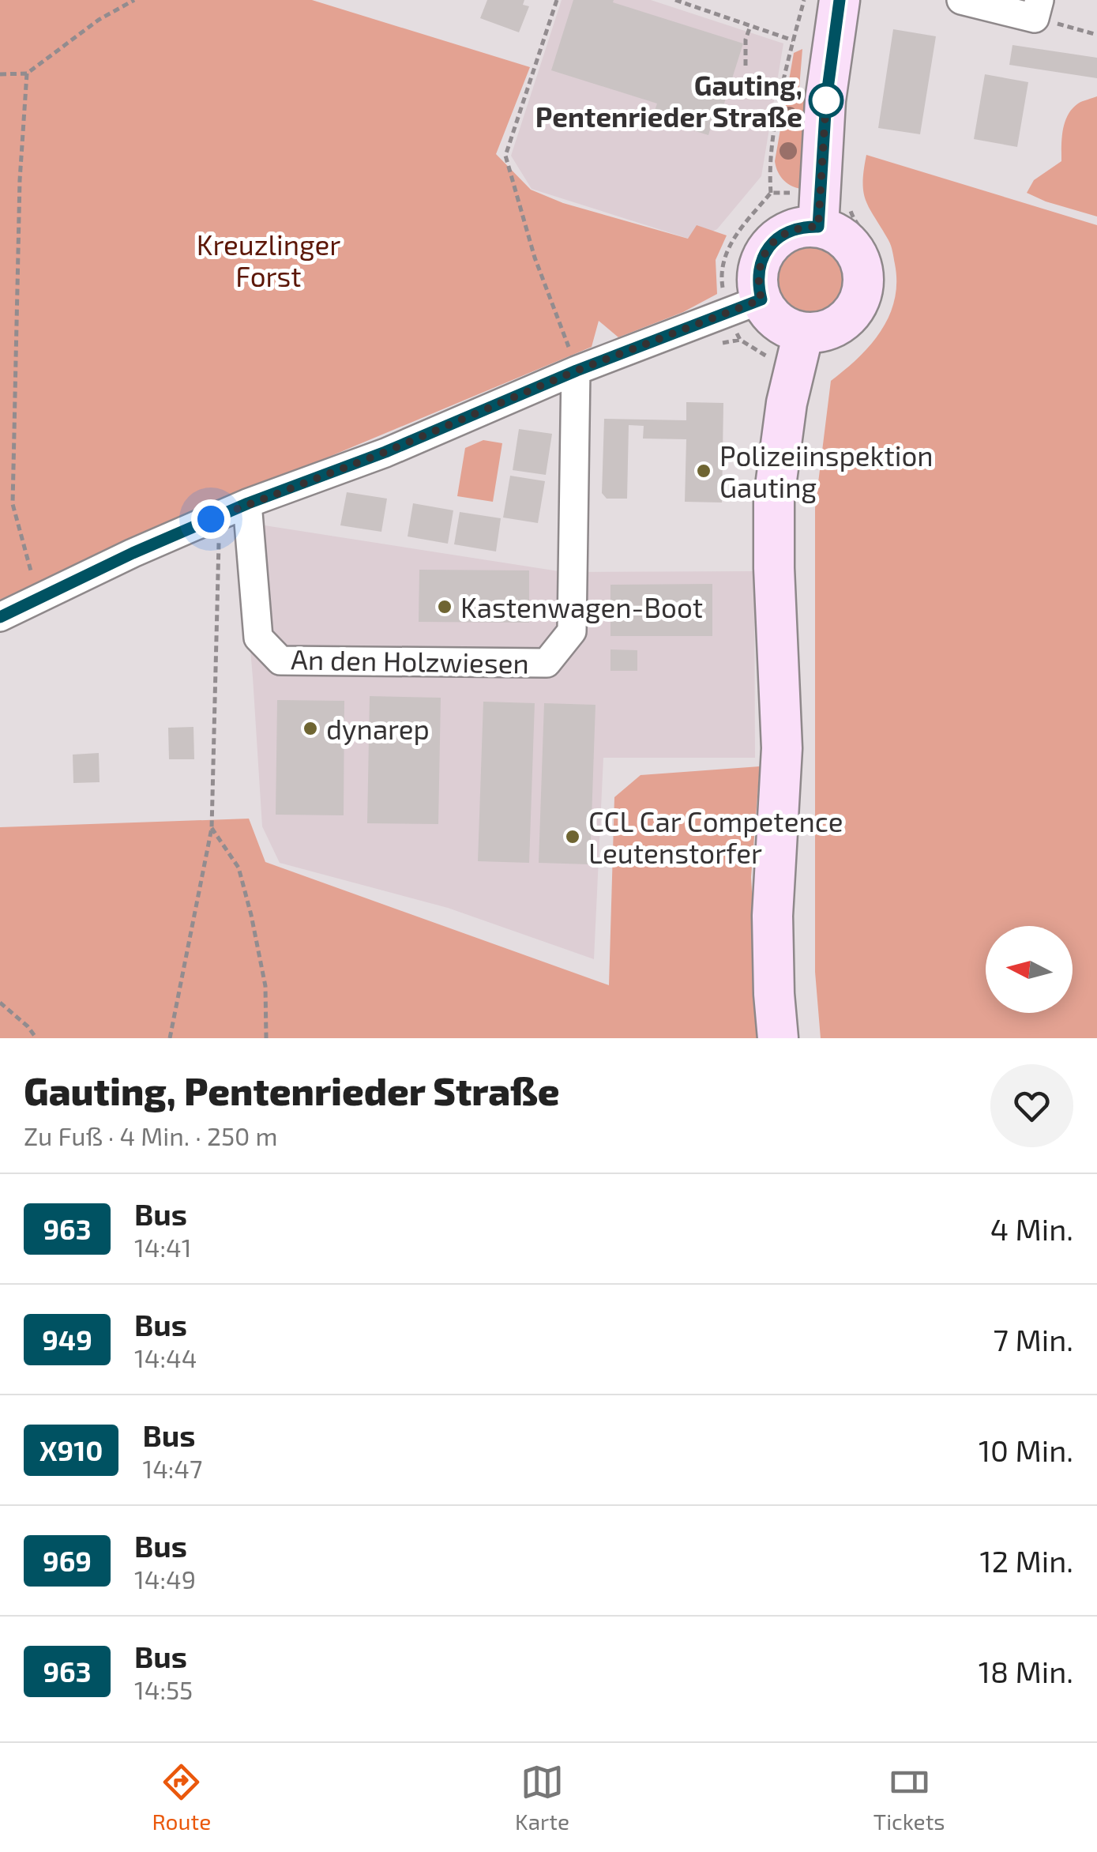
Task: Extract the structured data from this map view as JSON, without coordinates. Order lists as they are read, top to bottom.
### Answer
{
  "streets": {
    "street": ["An den Holzwiesen"]
  },
  "parks": ["Kreuzlinger Forst"],
  "places": [
    "Gauting, Pentenrieder Straße",
    "Polizeiinspektion Gauting",
    "Kastenwagen-Boot",
    "dynarep",
    "CCL Car Competence Leutenstorfer"
  ],
  "lines": ["bus line 963"],
  "north": "left",
  "page": {
    "heading": ["Gauting, Pentenrieder Straße", "Zu Fuß · 4 Min. · 250 m"],
    "list": [
      {
        "mark": "963",
        "name": "Bus",
        "note": "14:41",
        "value": "4 Min."
      },
      {
        "mark": "949",
        "name": "Bus",
        "note": "14:44",
        "value": "7 Min."
      },
      {
        "mark": "X910",
        "name": "Bus",
        "note": "14:47",
        "value": "10 Min."
      },
      {
        "mark": "969",
        "name": "Bus",
        "note": "14:49",
        "value": "12 Min."
      },
      {
        "mark": "963",
        "name": "Bus",
        "note": "14:55",
        "value": "18 Min."
      }
    ],
    "tabs": ["Route", "Karte", "Tickets"]
  }
}
